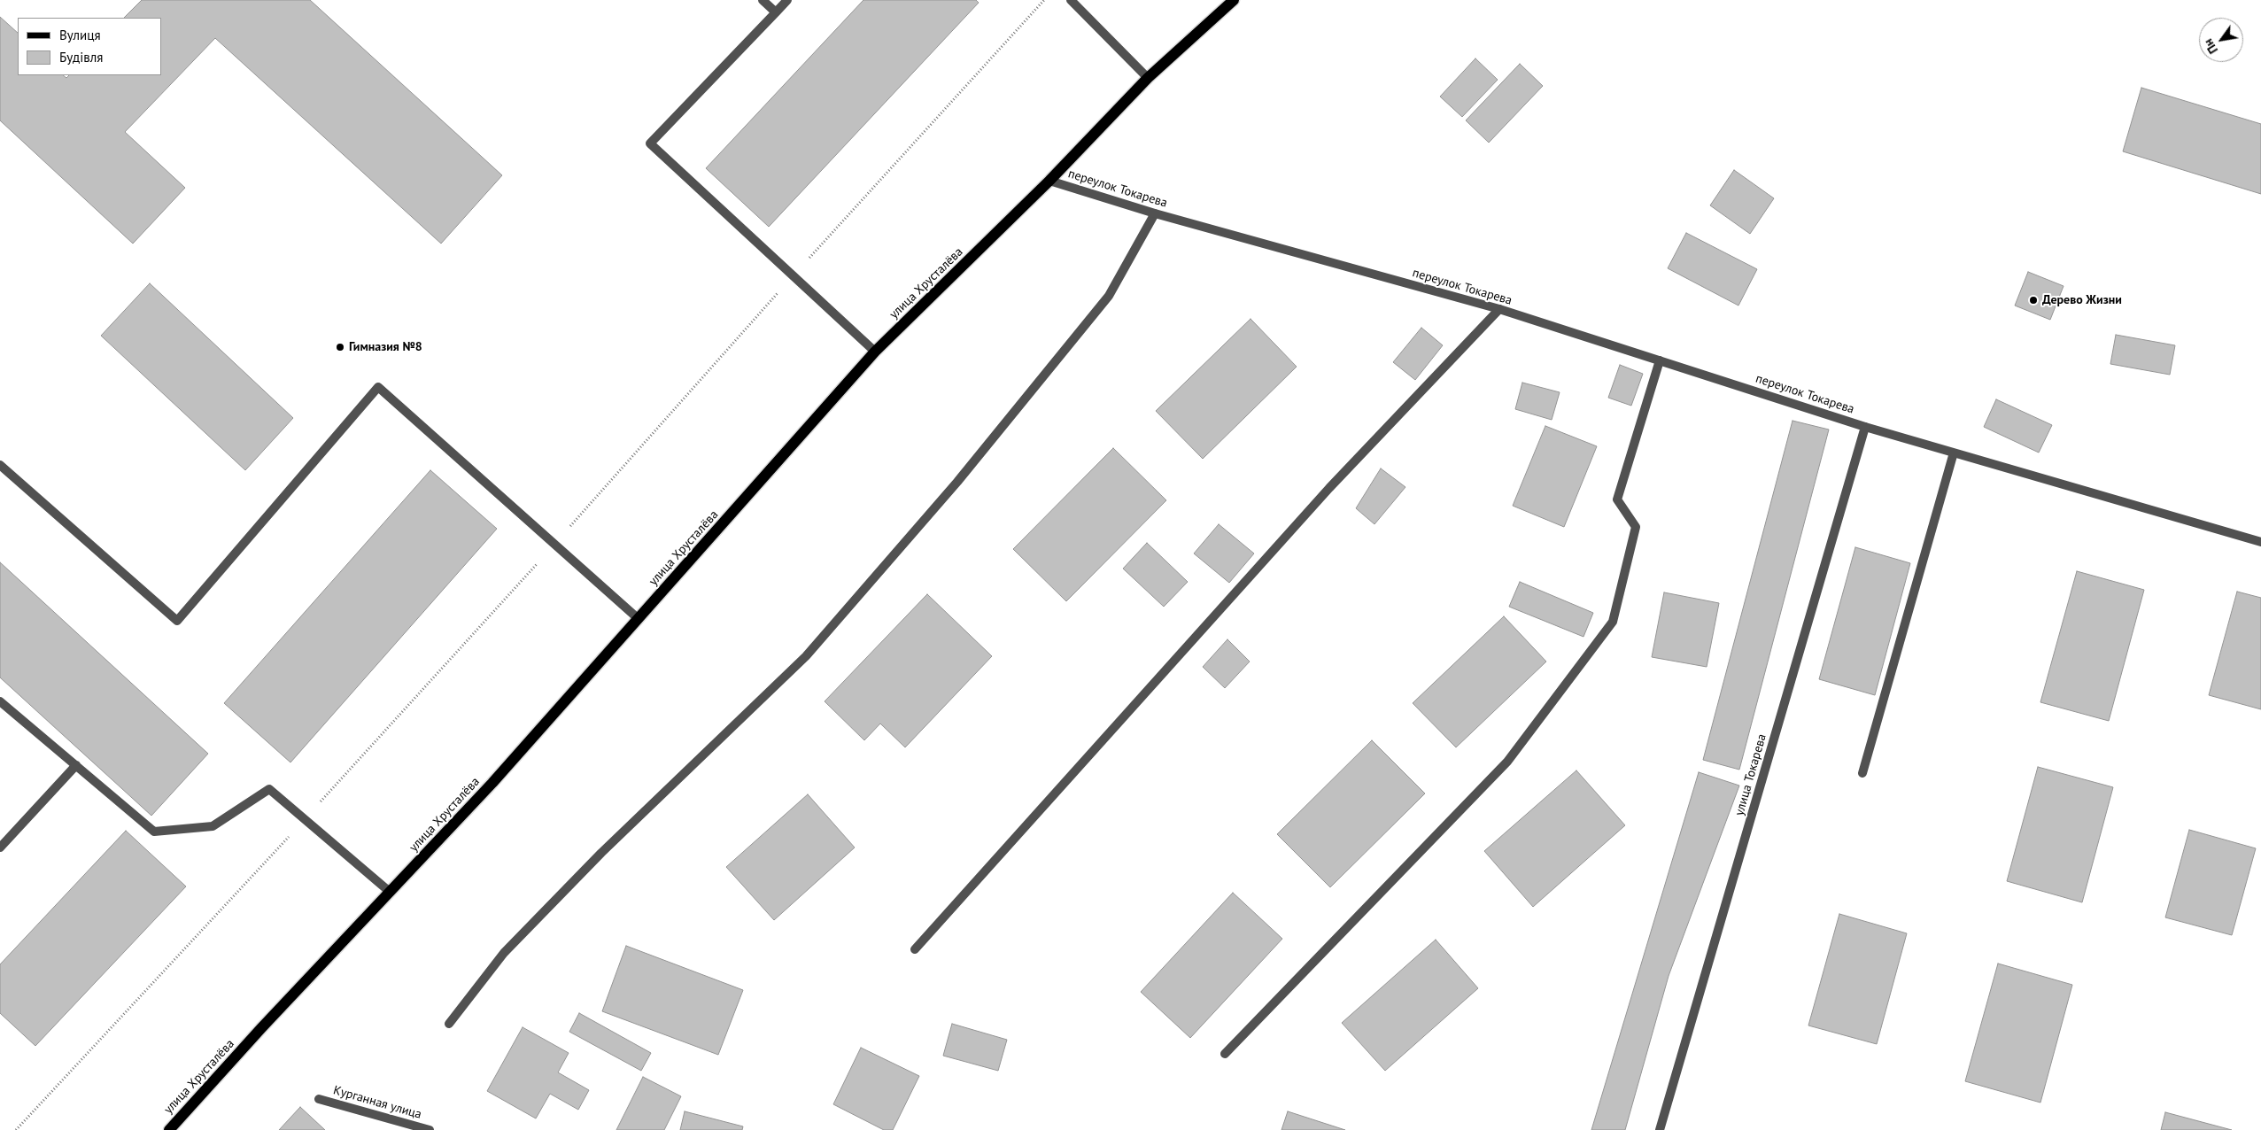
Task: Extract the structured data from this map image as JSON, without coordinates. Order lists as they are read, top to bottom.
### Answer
{
  "streets": {
    "main road": ["улица Хрусталёва"],
    "street": ["переулок Токарева", "улица Токарева", "Курганная улица"]
  },
  "crossings": [
    ["переулок Токарева", "улица Хрусталёва"],
    ["переулок Токарева", "улица Токарева"]
  ],
  "places": ["Дерево Жизни", "Гимназия №8"],
  "legend": ["Вулиця", "Будівля"],
  "north": "bottom left"
}
